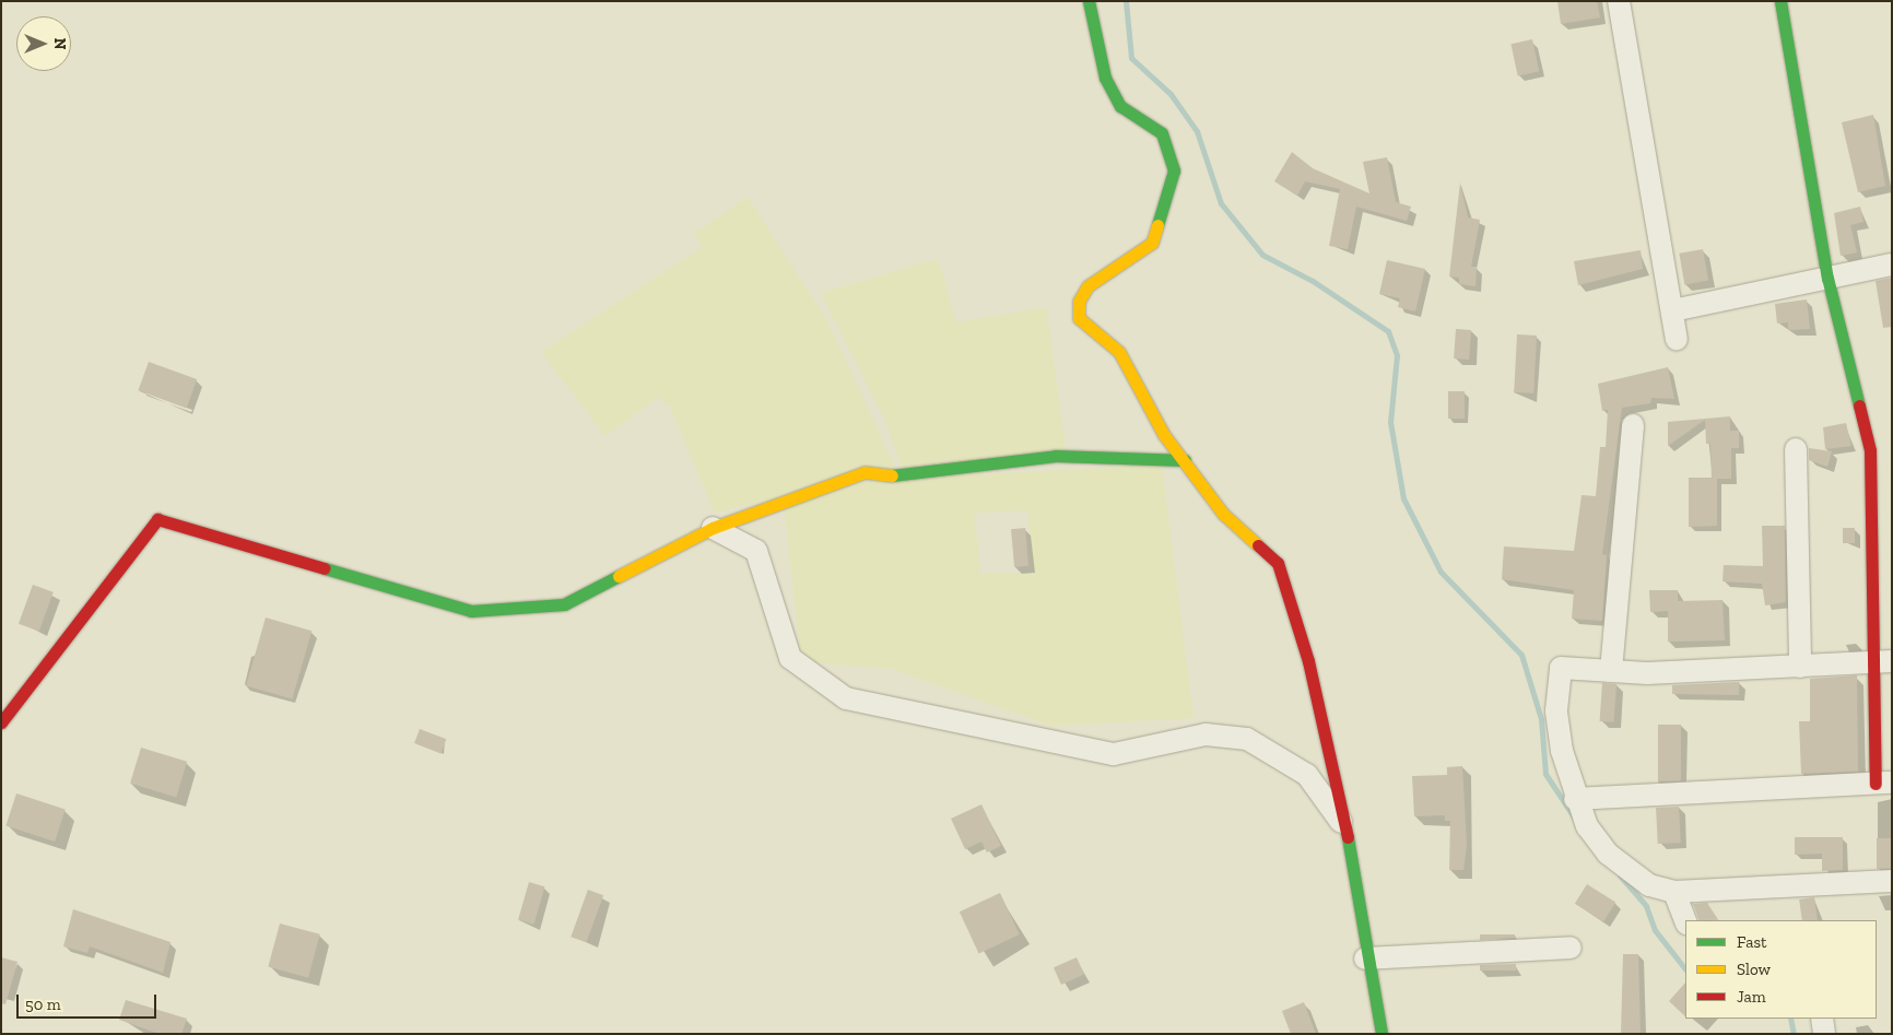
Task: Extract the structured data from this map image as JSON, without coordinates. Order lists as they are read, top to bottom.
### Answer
{
  "legend": ["Fast", "Slow", "Jam"],
  "scale_bar": "50 m",
  "north": "right"
}
